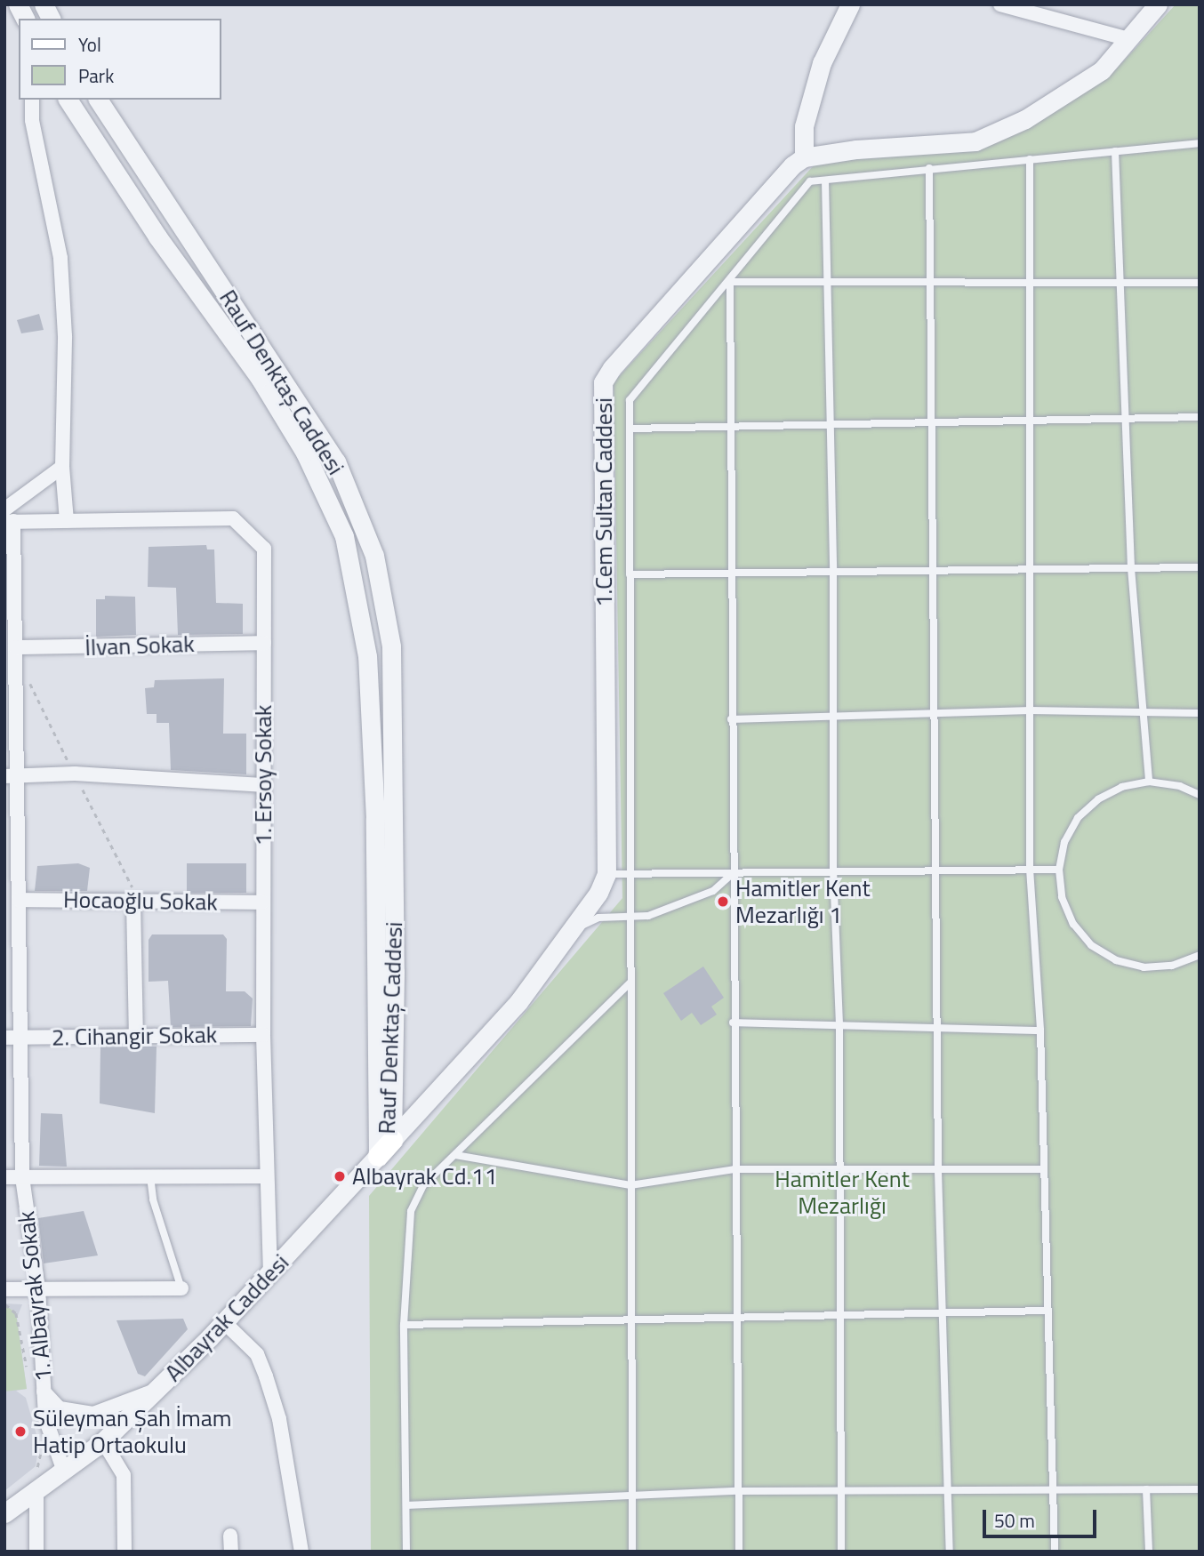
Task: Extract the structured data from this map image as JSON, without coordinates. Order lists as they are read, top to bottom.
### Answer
{
  "streets": {
    "main road": ["Rauf Denktaş Caddesi"],
    "street": [
      "1.Cem Sultan Caddesi",
      "İlvan Sokak",
      "1. Ersoy Sokak",
      "Hocaoğlu Sokak",
      "2. Cihangir Sokak",
      "1. Albayrak Sokak",
      "Albayrak Caddesi"
    ]
  },
  "crossings": [
    ["Rauf Denktaş Caddesi", "1.Cem Sultan Caddesi"],
    ["Rauf Denktaş Caddesi", "Albayrak Caddesi"],
    ["İlvan Sokak", "1. Ersoy Sokak"],
    ["İlvan Sokak", "1. Albayrak Sokak"],
    ["1. Ersoy Sokak", "Hocaoğlu Sokak"],
    ["1. Ersoy Sokak", "2. Cihangir Sokak"],
    ["1. Ersoy Sokak", "1. Albayrak Sokak"],
    ["1. Ersoy Sokak", "Albayrak Caddesi"],
    ["Hocaoğlu Sokak", "1. Albayrak Sokak"],
    ["2. Cihangir Sokak", "1. Albayrak Sokak"],
    ["1. Albayrak Sokak", "Albayrak Caddesi"]
  ],
  "parks": ["Hamitler Kent Mezarlığı"],
  "places": ["Hamitler Kent Mezarlığı 1", "Albayrak Cd.11", "Süleyman Şah İmam Hatip Ortaokulu"],
  "legend": ["Yol", "Park"],
  "scale_bar": "50 m"
}
